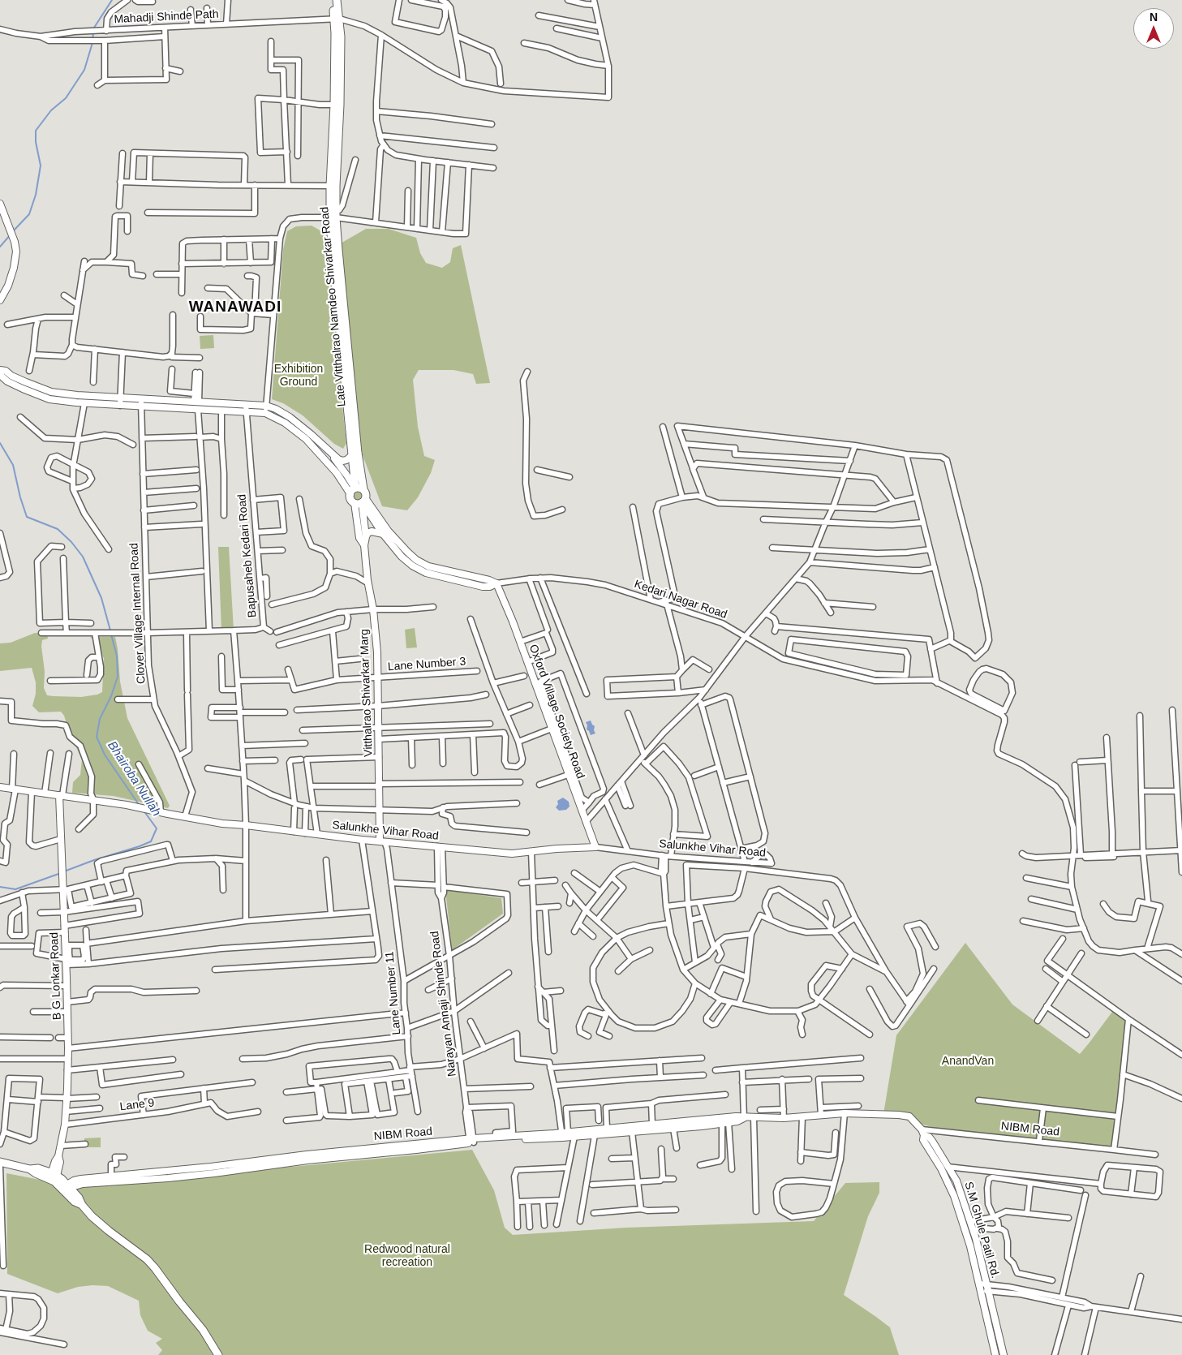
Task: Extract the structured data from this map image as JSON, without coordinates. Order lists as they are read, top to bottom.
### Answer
{
  "streets": {
    "main road": ["Late Vitthalrao Namdeo Shivarkar Road"],
    "street": [
      "Mahadji Shinde Path",
      "Bapusaheb Kedari Road",
      "Kedari Nagar Road",
      "Clover Village Internal Road",
      "Lane Number 3",
      "Vitthalrao Shivarkar Marg",
      "Oxford Village Society Road",
      "Salunkhe Vihar Road",
      "B G Lonkar Road",
      "Lane Number 11",
      "Narayan Annaji Shinde Road",
      "Lane 9",
      "NIBM Road",
      "S.M Ghule Patil Rd."
    ]
  },
  "crossings": [
    ["Mahadji Shinde Path", "Late Vitthalrao Namdeo Shivarkar Road"],
    ["Bapusaheb Kedari Road", "Clover Village Internal Road"],
    ["Kedari Nagar Road", "Oxford Village Society Road"],
    ["Clover Village Internal Road", "Salunkhe Vihar Road"],
    ["Lane Number 3", "Vitthalrao Shivarkar Marg"],
    ["Vitthalrao Shivarkar Marg", "Salunkhe Vihar Road"],
    ["Vitthalrao Shivarkar Marg", "Lane Number 11"],
    ["Oxford Village Society Road", "Salunkhe Vihar Road"],
    ["Salunkhe Vihar Road", "B G Lonkar Road"],
    ["Salunkhe Vihar Road", "Lane Number 11"],
    ["Salunkhe Vihar Road", "Narayan Annaji Shinde Road"],
    ["B G Lonkar Road", "Lane 9"],
    ["Narayan Annaji Shinde Road", "NIBM Road"],
    ["NIBM Road", "S.M Ghule Patil Rd."]
  ],
  "districts": ["WANAWADI"],
  "water": ["Bhairoba Nullah"],
  "parks": ["Exhibition Ground", "AnandVan", "Redwood natural recreation"],
  "north": "top"
}
